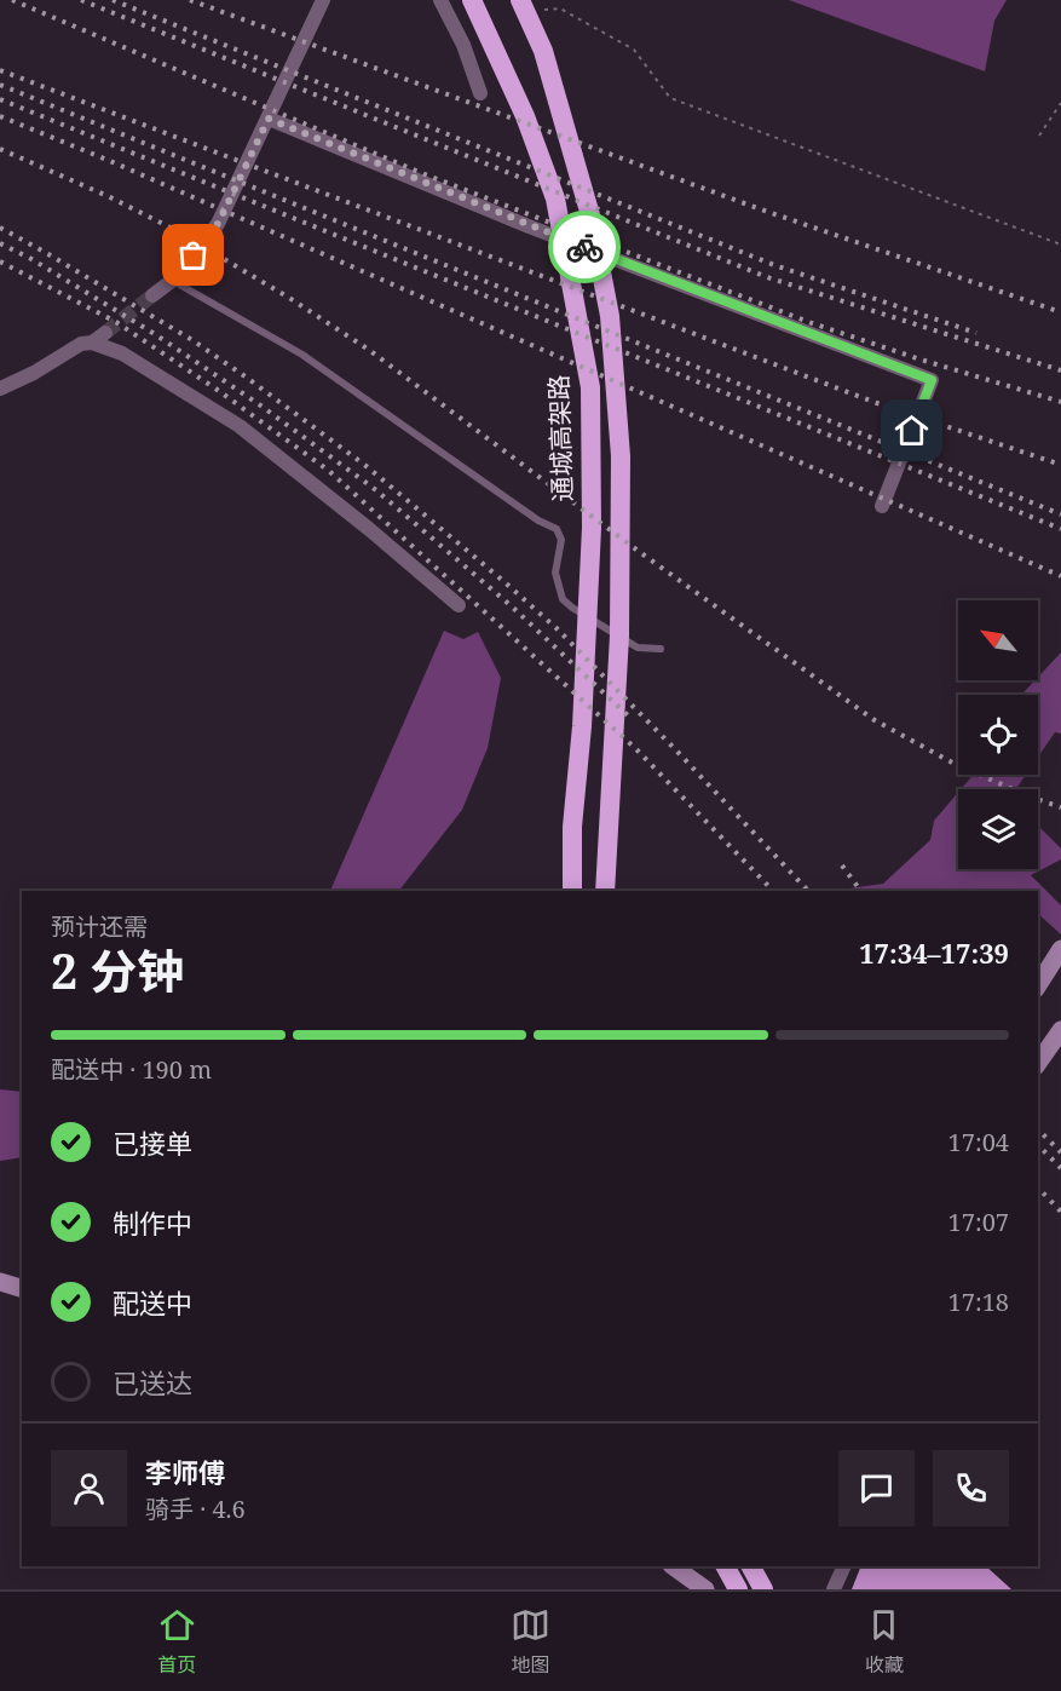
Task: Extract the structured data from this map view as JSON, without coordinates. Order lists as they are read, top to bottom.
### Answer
{
  "streets": {
    "highway": ["通城高架路"]
  },
  "north": "top left",
  "page": {
    "heading": ["2 分钟", "预计还需", "17:34–17:39"],
    "panel": ["李师傅", "骑手 · 4.6"],
    "bar": "配送中 · 190 m",
    "list": [
      ["已接单", "17:04"],
      ["制作中", "17:07"],
      ["配送中", "17:18"],
      "已送达"
    ],
    "tabs": ["首页", "地图", "收藏"]
  }
}
